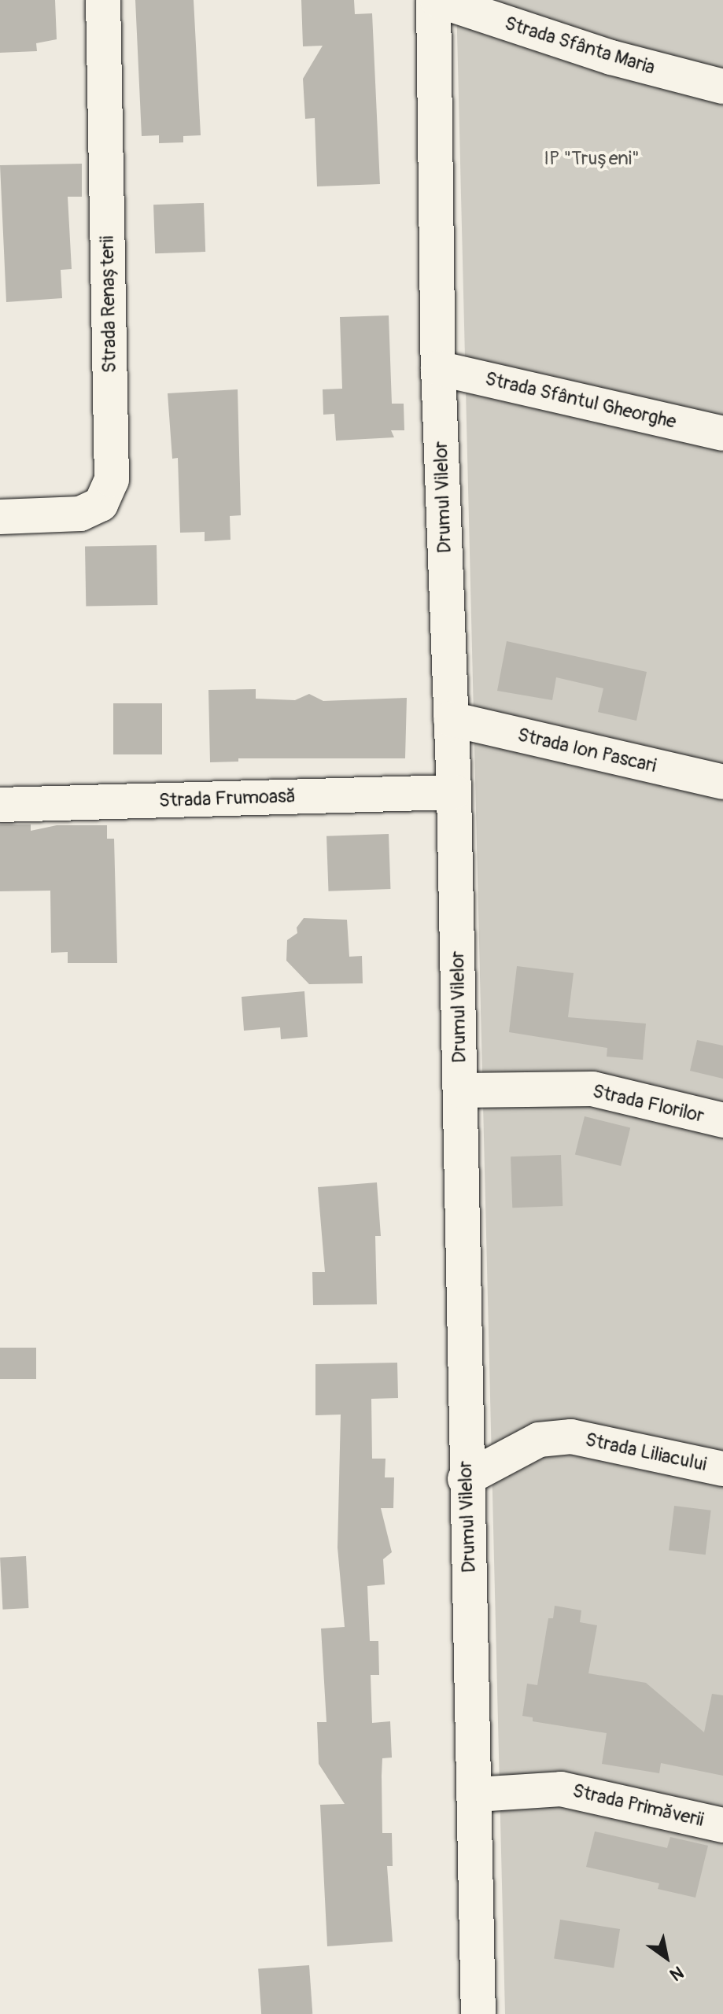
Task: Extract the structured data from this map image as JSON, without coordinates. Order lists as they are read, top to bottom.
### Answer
{
  "streets": {
    "street": [
      "Strada Sfânta Maria",
      "Strada Renașterii",
      "Strada Sfântul Gheorghe",
      "Drumul Vilelor",
      "Strada Ion Pascari",
      "Strada Frumoasă",
      "Strada Florilor",
      "Strada Liliacului",
      "Strada Primăverii"
    ]
  },
  "crossings": [
    ["Strada Sfânta Maria", "Drumul Vilelor"],
    ["Strada Sfântul Gheorghe", "Drumul Vilelor"],
    ["Drumul Vilelor", "Strada Ion Pascari"],
    ["Drumul Vilelor", "Strada Frumoasă"],
    ["Drumul Vilelor", "Strada Florilor"],
    ["Drumul Vilelor", "Strada Liliacului"],
    ["Drumul Vilelor", "Strada Primăverii"]
  ],
  "parks": ["IP \"Trușeni\""],
  "north": "bottom right"
}
